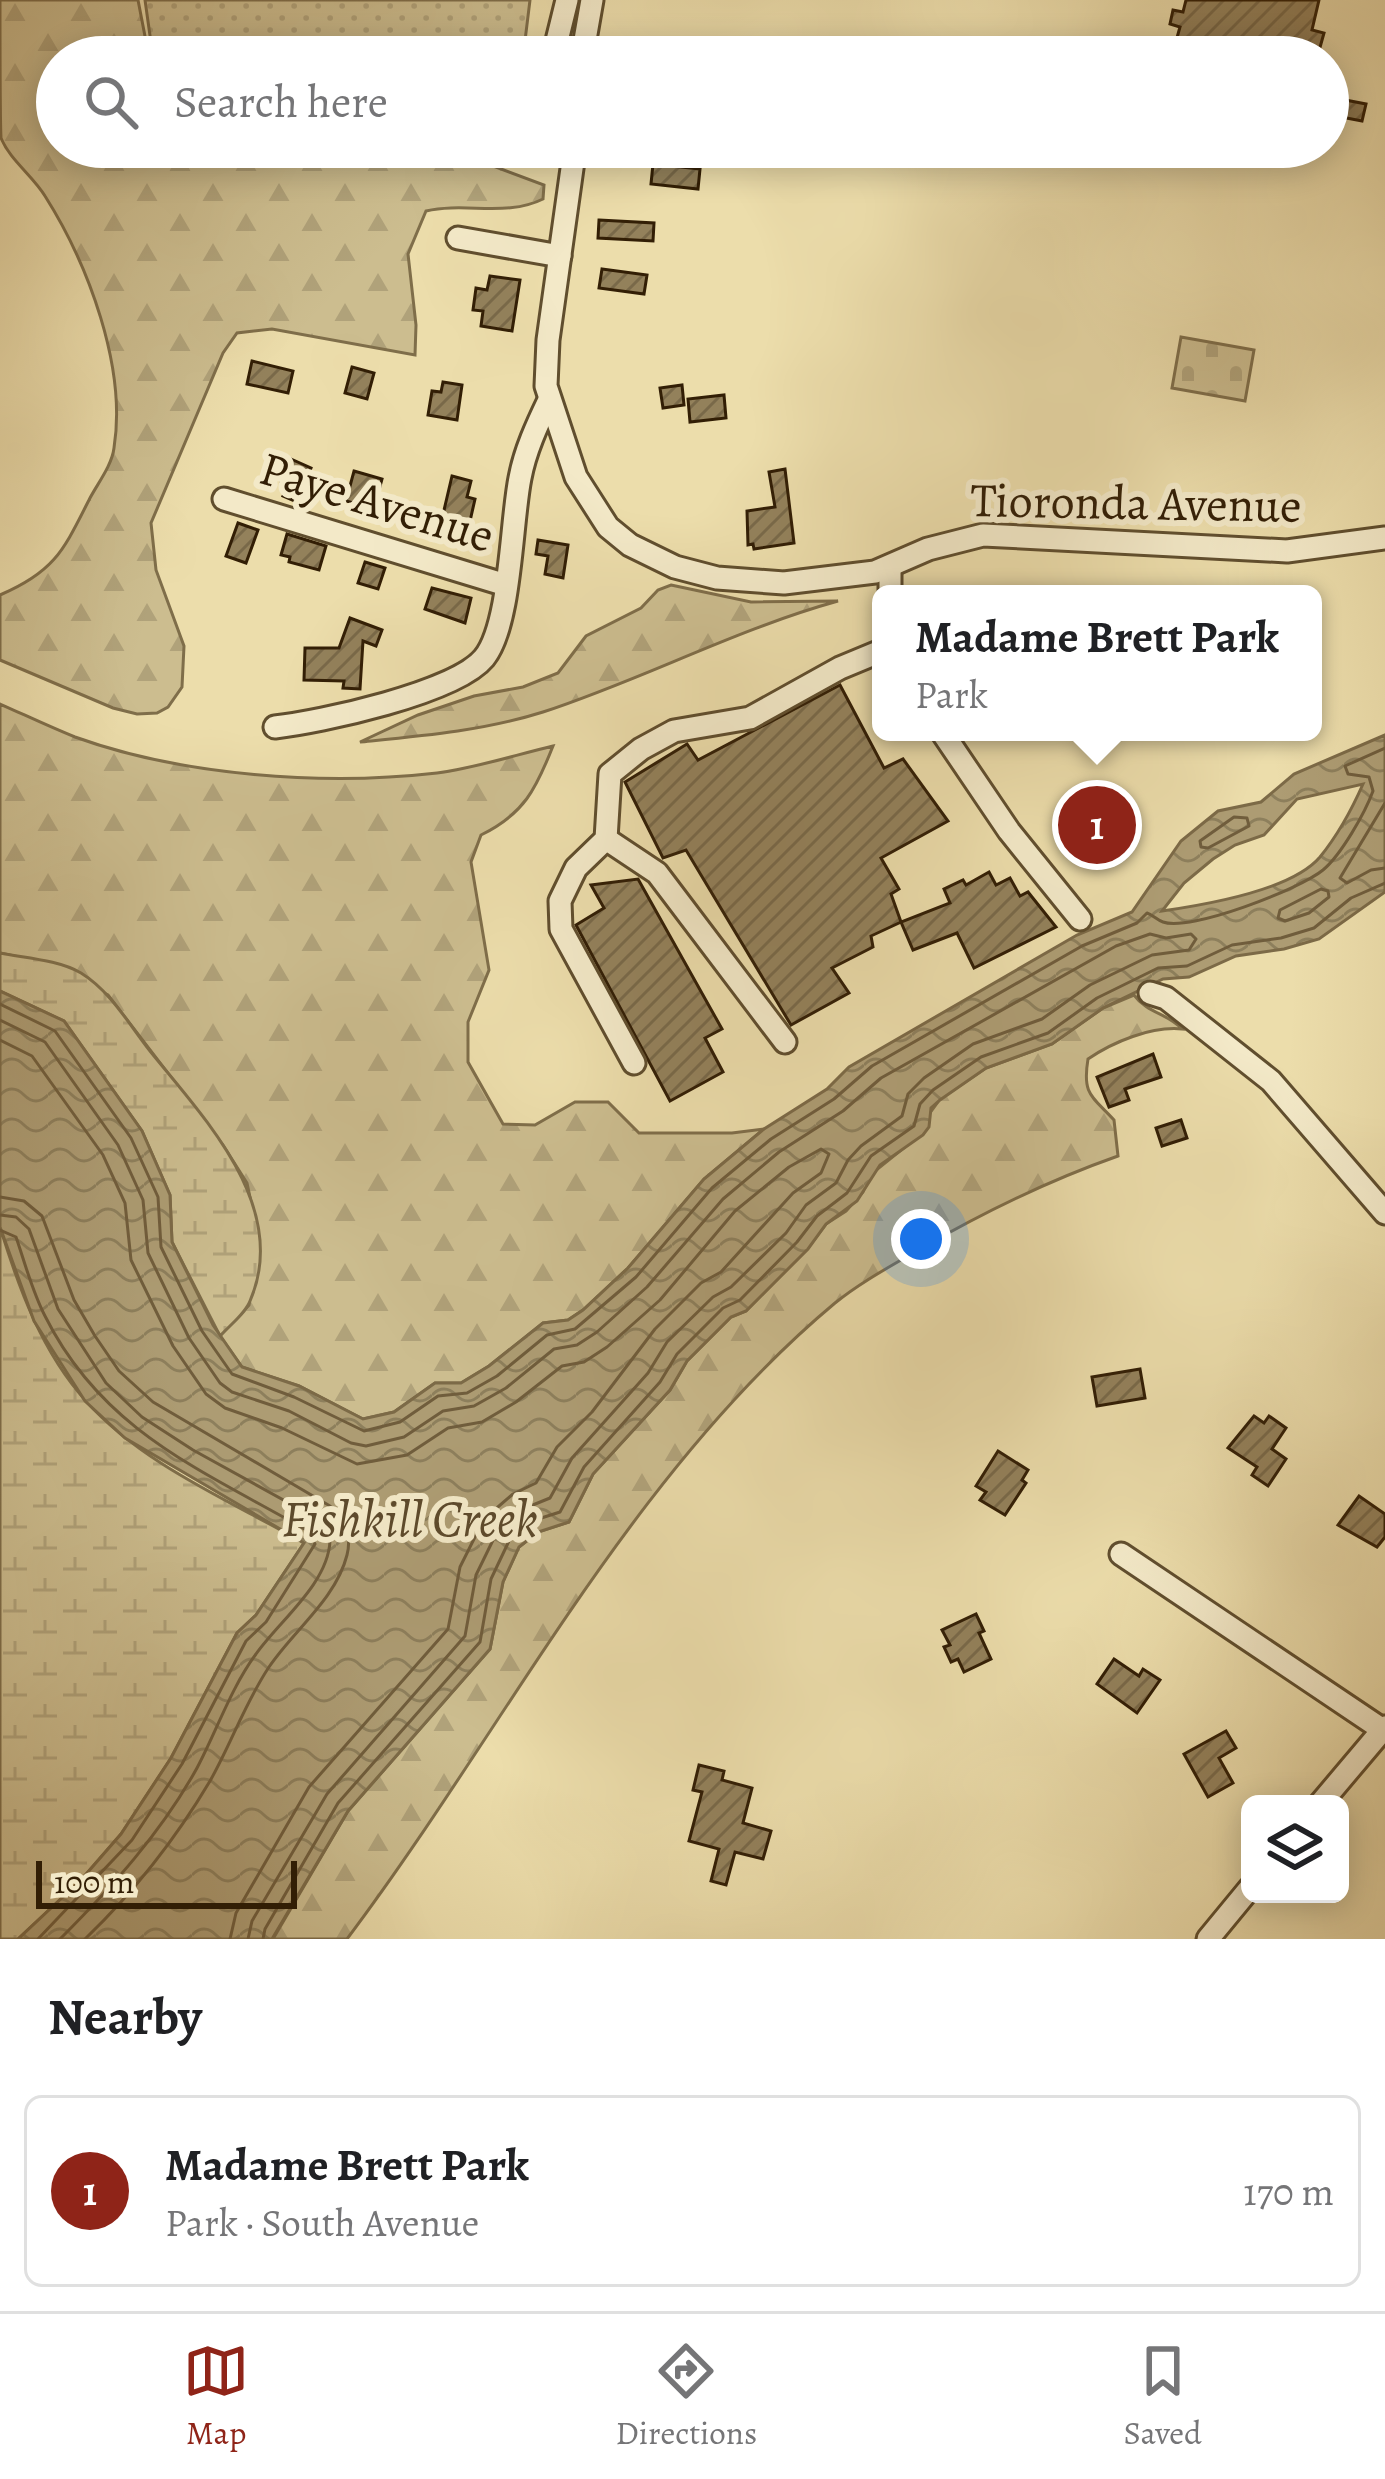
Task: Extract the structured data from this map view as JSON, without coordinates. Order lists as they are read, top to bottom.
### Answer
{
  "streets": {
    "street": ["Paye Avenue", "Tioronda Avenue"]
  },
  "water": ["Fishkill Creek"],
  "scale_bar": "100 m",
  "page": {
    "search": "Search here",
    "popup": ["Madame Brett Park", "Park"],
    "pins": "1",
    "scale": "100 m",
    "heading": "Nearby",
    "list": [
      {
        "mark": "1",
        "name": "Madame Brett Park",
        "note": "Park · South Avenue",
        "value": "170 m"
      }
    ],
    "nav": ["Map", "Directions", "Saved"]
  }
}
